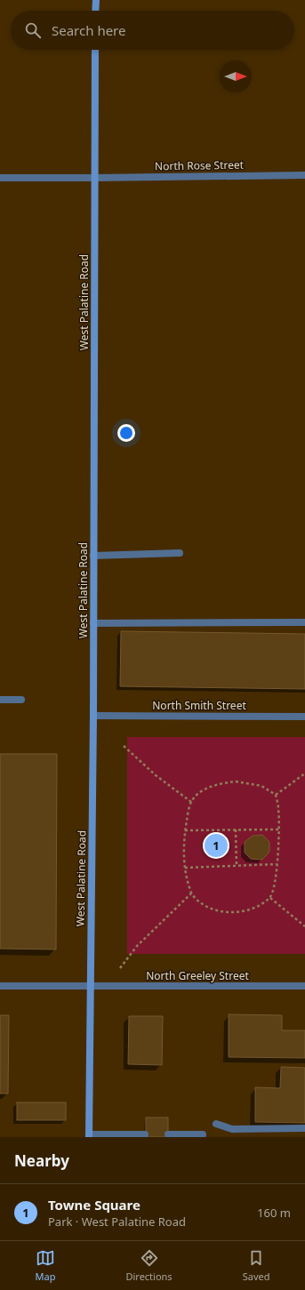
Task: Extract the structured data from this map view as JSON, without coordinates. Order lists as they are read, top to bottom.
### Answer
{
  "streets": {
    "main road": ["West Palatine Road"],
    "street": ["North Rose Street", "North Smith Street", "North Greeley Street"]
  },
  "crossings": [
    ["North Rose Street", "West Palatine Road"],
    ["West Palatine Road", "North Smith Street"],
    ["West Palatine Road", "North Greeley Street"]
  ],
  "north": "right",
  "page": {
    "search": "Search here",
    "pins": "1",
    "heading": "Nearby",
    "list": [
      {
        "mark": "1",
        "name": "Towne Square",
        "note": "Park · West Palatine Road",
        "value": "160 m"
      }
    ],
    "nav": ["Map", "Directions", "Saved"]
  }
}
